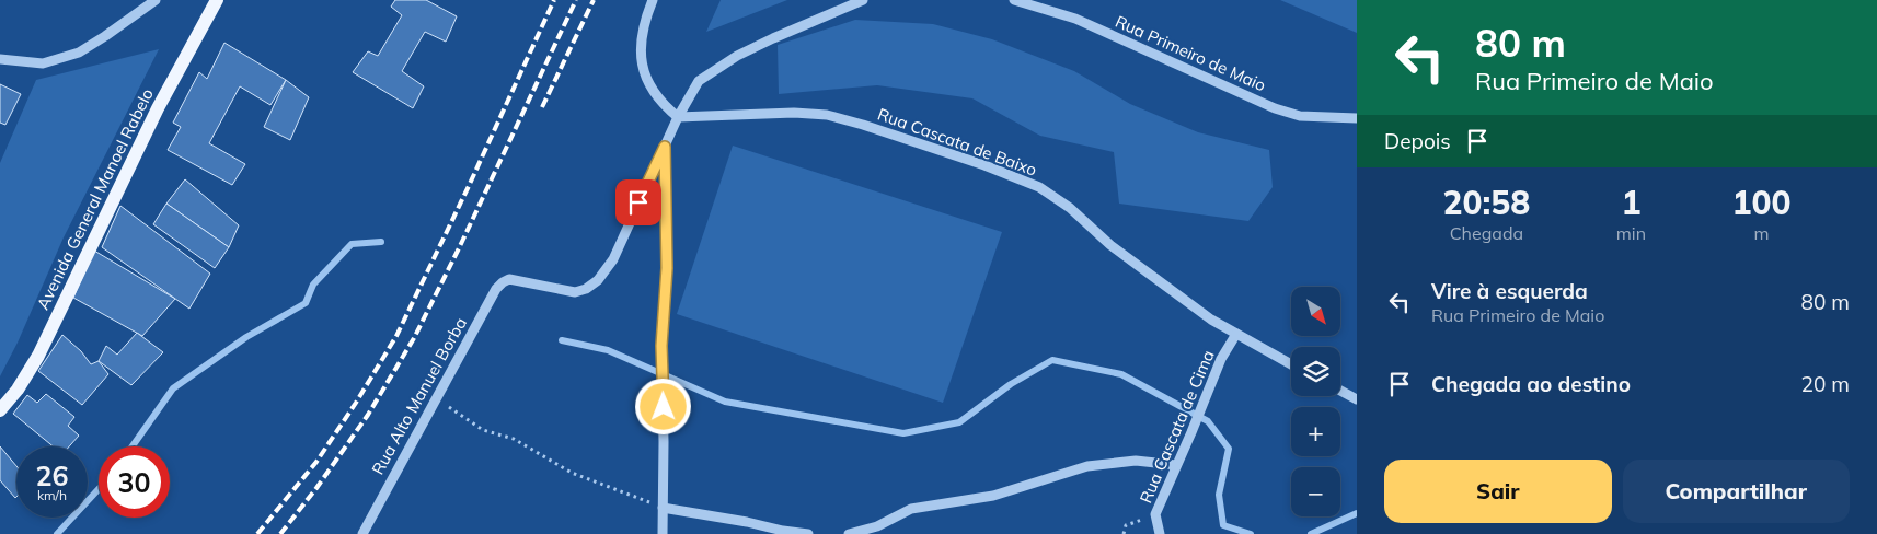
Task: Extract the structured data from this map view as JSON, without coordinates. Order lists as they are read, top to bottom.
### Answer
{
  "streets": {
    "main road": ["Avenida General Manoel Rabelo"],
    "street": [
      "Rua Primeiro de Maio",
      "Rua Cascata de Baixo",
      "Rua Alto Manuel Borba",
      "Rua Cascata de Cima"
    ]
  },
  "crossings": [
    ["Rua Cascata de Baixo", "Rua Cascata de Cima"]
  ],
  "north": "bottom right",
  "page": {
    "turn": ["80 m", "Rua Primeiro de Maio"],
    "then": "Depois",
    "eta": [
      "20:58",
      "Chegada",
      "1",
      "min",
      "100",
      "m"
    ],
    "list": [
      {
        "name": "Vire à esquerda",
        "note": "Rua Primeiro de Maio",
        "value": "80 m"
      },
      {
        "name": "Chegada ao destino",
        "value": "20 m"
      }
    ],
    "map_buttons": ["+", "−"],
    "speed": "26 km/h",
    "limit": "30",
    "buttons": ["Sair", "Compartilhar"]
  }
}
